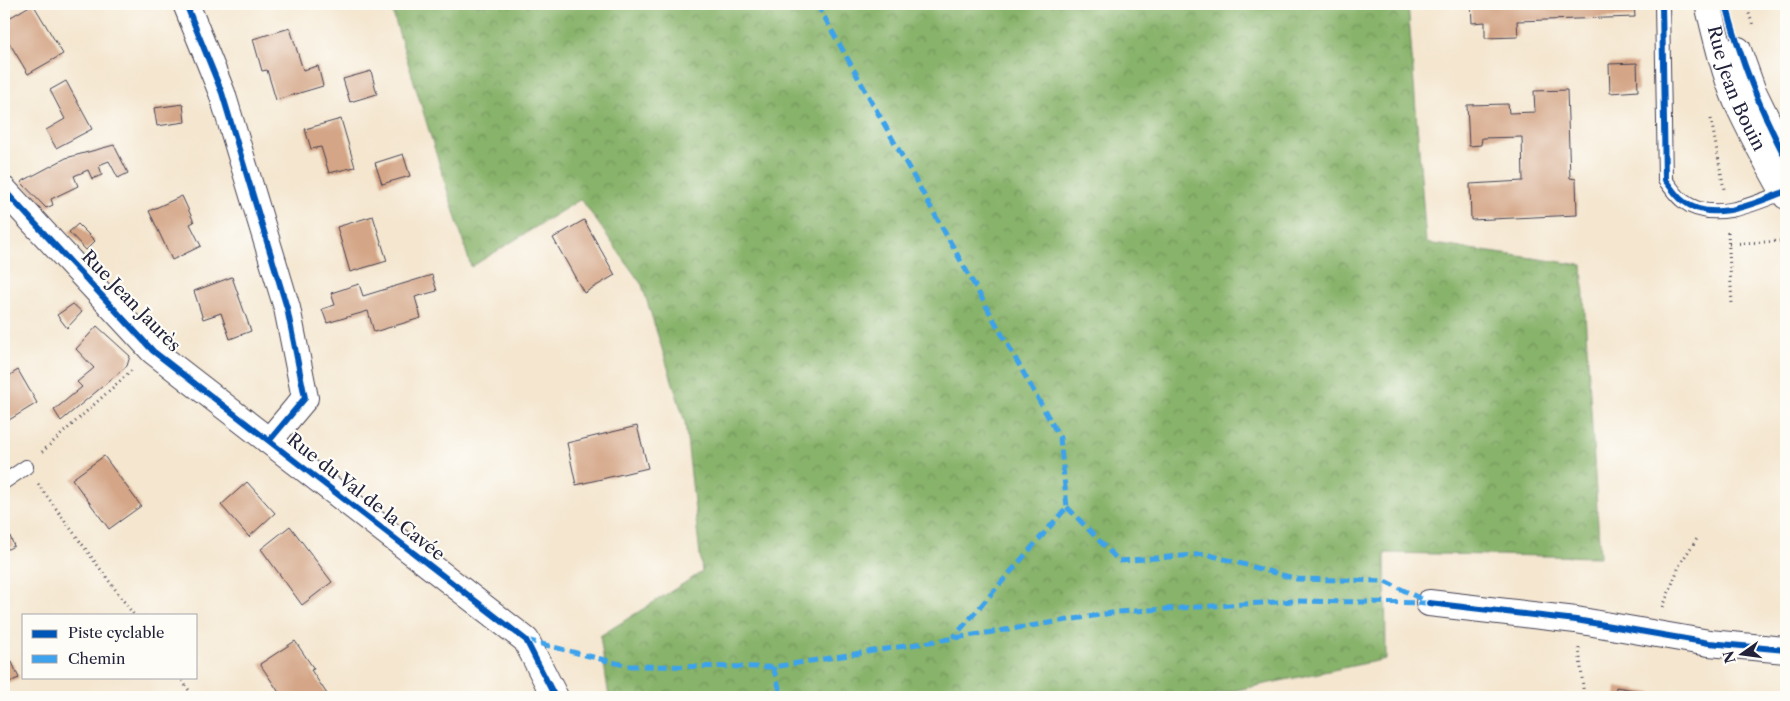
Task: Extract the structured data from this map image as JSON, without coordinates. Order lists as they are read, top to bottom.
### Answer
{
  "streets": {
    "street": ["Rue Jean Bouin", "Rue Jean Jaurès", "Rue du Val de la Cavée"]
  },
  "crossings": [
    ["Rue Jean Jaurès", "Rue du Val de la Cavée"]
  ],
  "legend": ["Piste cyclable", "Chemin"],
  "north": "left"
}
